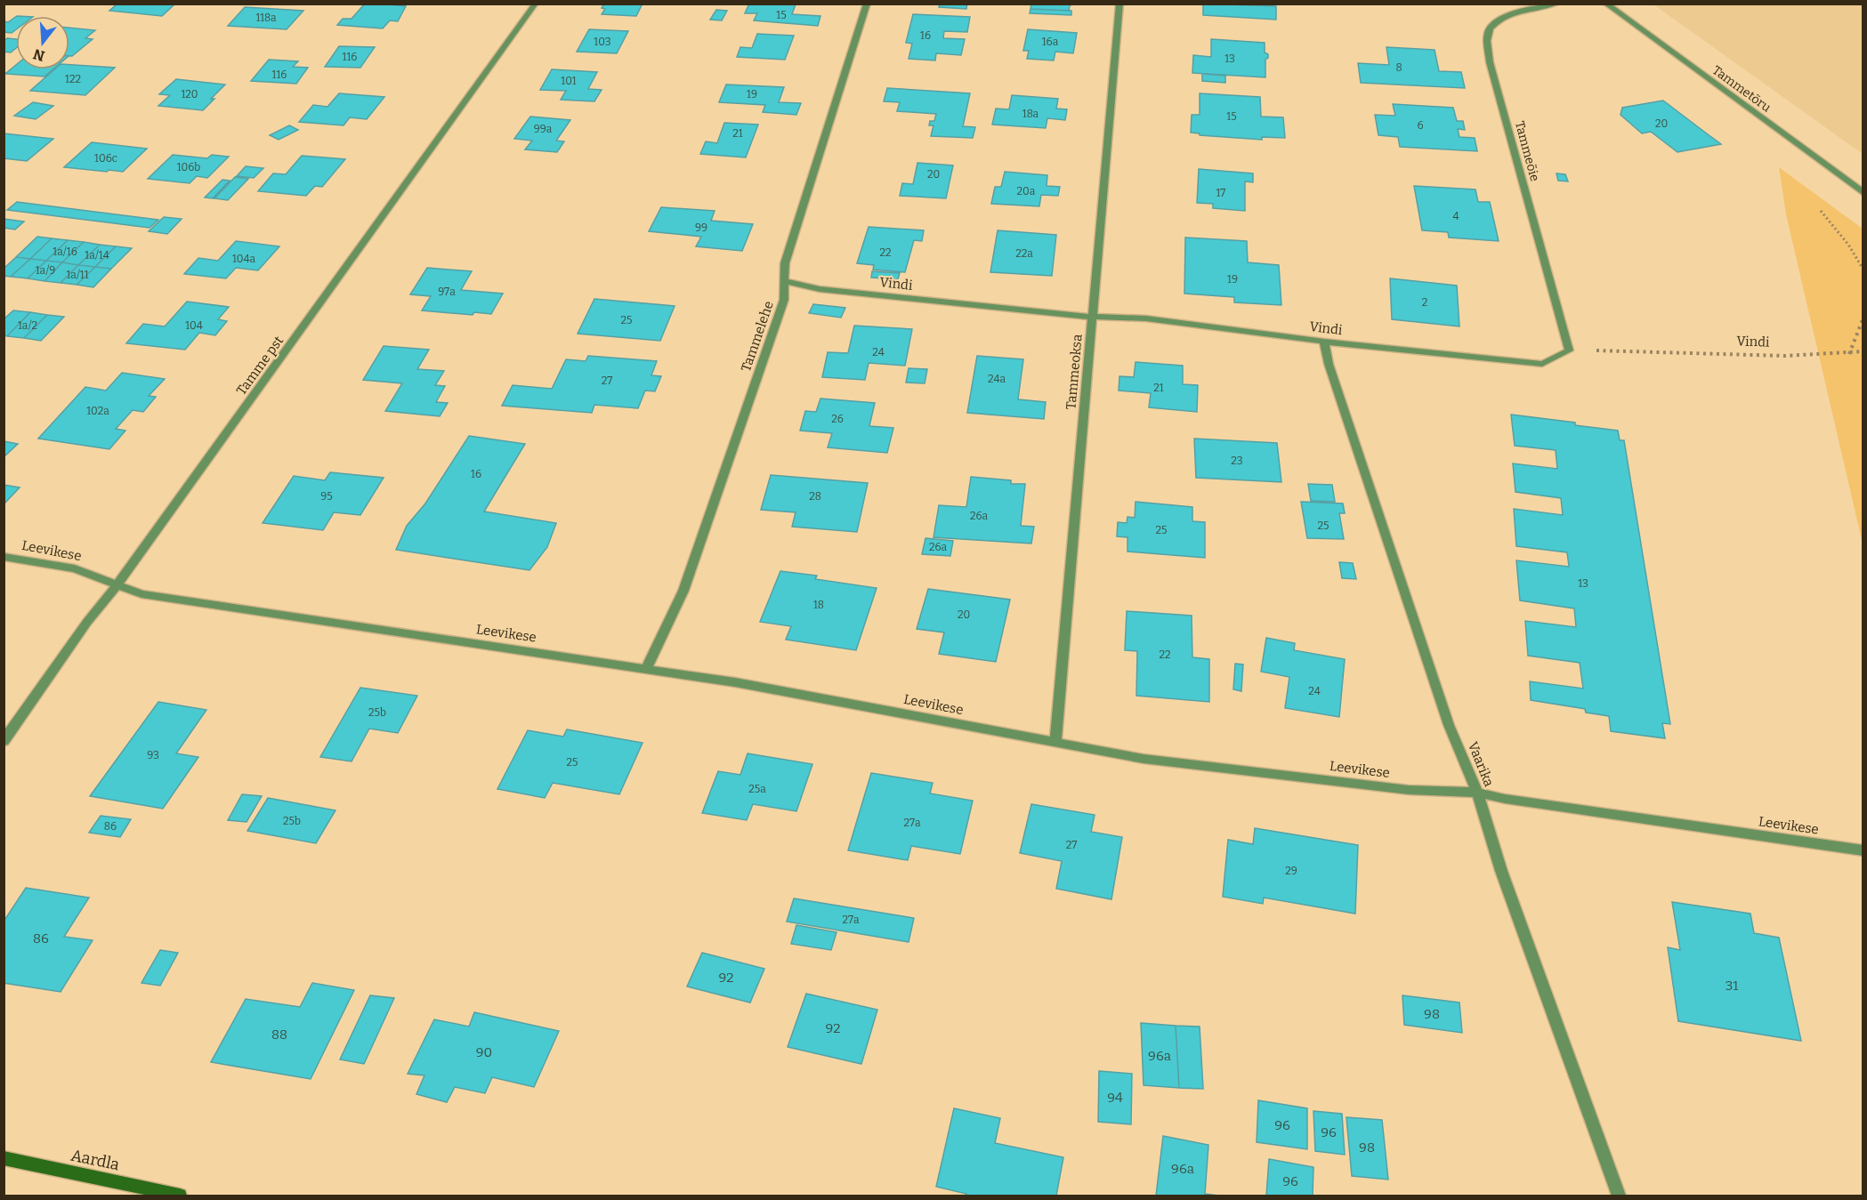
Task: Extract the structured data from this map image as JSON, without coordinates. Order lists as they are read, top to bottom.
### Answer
{
  "streets": {
    "street": [
      "Tammetõru",
      "Tammeõie",
      "Vindi",
      "Tammelehe",
      "Tamme pst",
      "Tammeoksa",
      "Leevikese",
      "Vaarika",
      "Aardla"
    ]
  },
  "crossings": [
    ["Tammeõie", "Vindi"],
    ["Vindi", "Tammelehe"],
    ["Vindi", "Tammeoksa"],
    ["Vindi", "Vaarika"],
    ["Tammelehe", "Leevikese"],
    ["Tamme pst", "Leevikese"],
    ["Tammeoksa", "Leevikese"],
    ["Leevikese", "Vaarika"]
  ],
  "house_numbers": [
    "15",
    "118a",
    "16",
    "103",
    "16a",
    "116",
    "13",
    "8",
    "116",
    "122",
    "101",
    "120",
    "19",
    "18a",
    "15",
    "20",
    "6",
    "99a",
    "21",
    "106c",
    "106b",
    "20",
    "20a",
    "17",
    "4",
    "99",
    "1a/16",
    "22",
    "22a",
    "1a/14",
    "104a",
    "1a/9",
    "1a/11",
    "19",
    "97a",
    "2",
    "25",
    "1a/2",
    "104",
    "24",
    "24a",
    "27",
    "21",
    "102a",
    "26",
    "23",
    "16",
    "95",
    "28",
    "26a",
    "25",
    "25",
    "26a",
    "13",
    "18",
    "20",
    "22",
    "24",
    "25b",
    "93",
    "25",
    "25a",
    "25b",
    "27a",
    "86",
    "27",
    "29",
    "27a",
    "86",
    "92",
    "31",
    "98",
    "92",
    "88",
    "90",
    "96a",
    "94",
    "96",
    "96",
    "98",
    "96a",
    "96"
  ],
  "north": "bottom"
}
